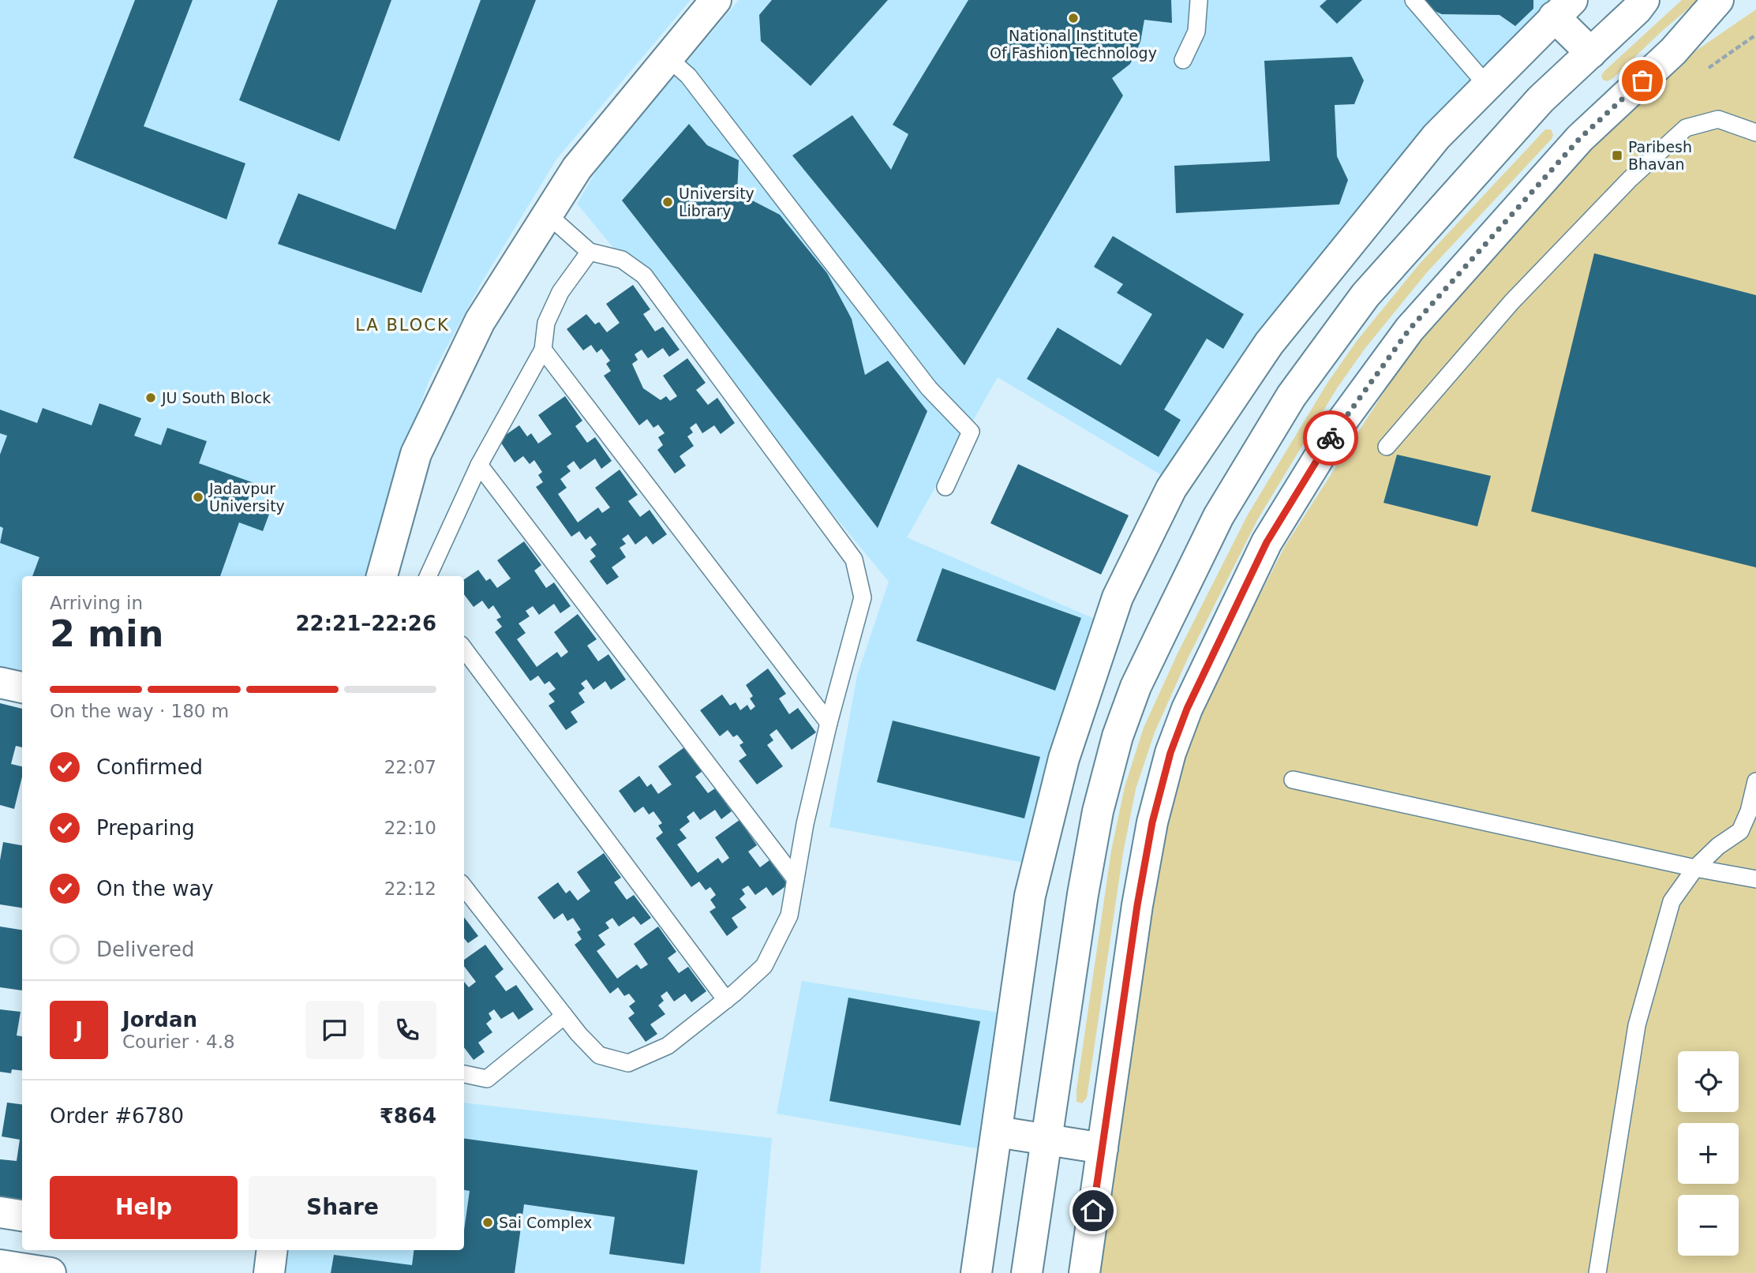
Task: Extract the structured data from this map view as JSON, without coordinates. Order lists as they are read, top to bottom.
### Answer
{
  "districts": ["LA BLOCK"],
  "places": {
    "other": [
      "National Institute Of Fashion Technology",
      "University Library",
      "JU South Block",
      "Jadavpur University",
      "Sai Complex"
    ],
    "transit": ["Paribesh Bhavan"]
  },
  "page": {
    "heading": ["2 min", "Arriving in", "22:21–22:26"],
    "panel": [
      "Jordan",
      "Courier · 4.8",
      "Order #6780",
      "₹864"
    ],
    "bar": "On the way · 180 m",
    "list": [
      ["Confirmed", "22:07"],
      ["Preparing", "22:10"],
      ["On the way", "22:12"],
      "Delivered"
    ],
    "round": "J",
    "map_buttons": ["+", "−"],
    "buttons": ["Help", "Share"]
  }
}
